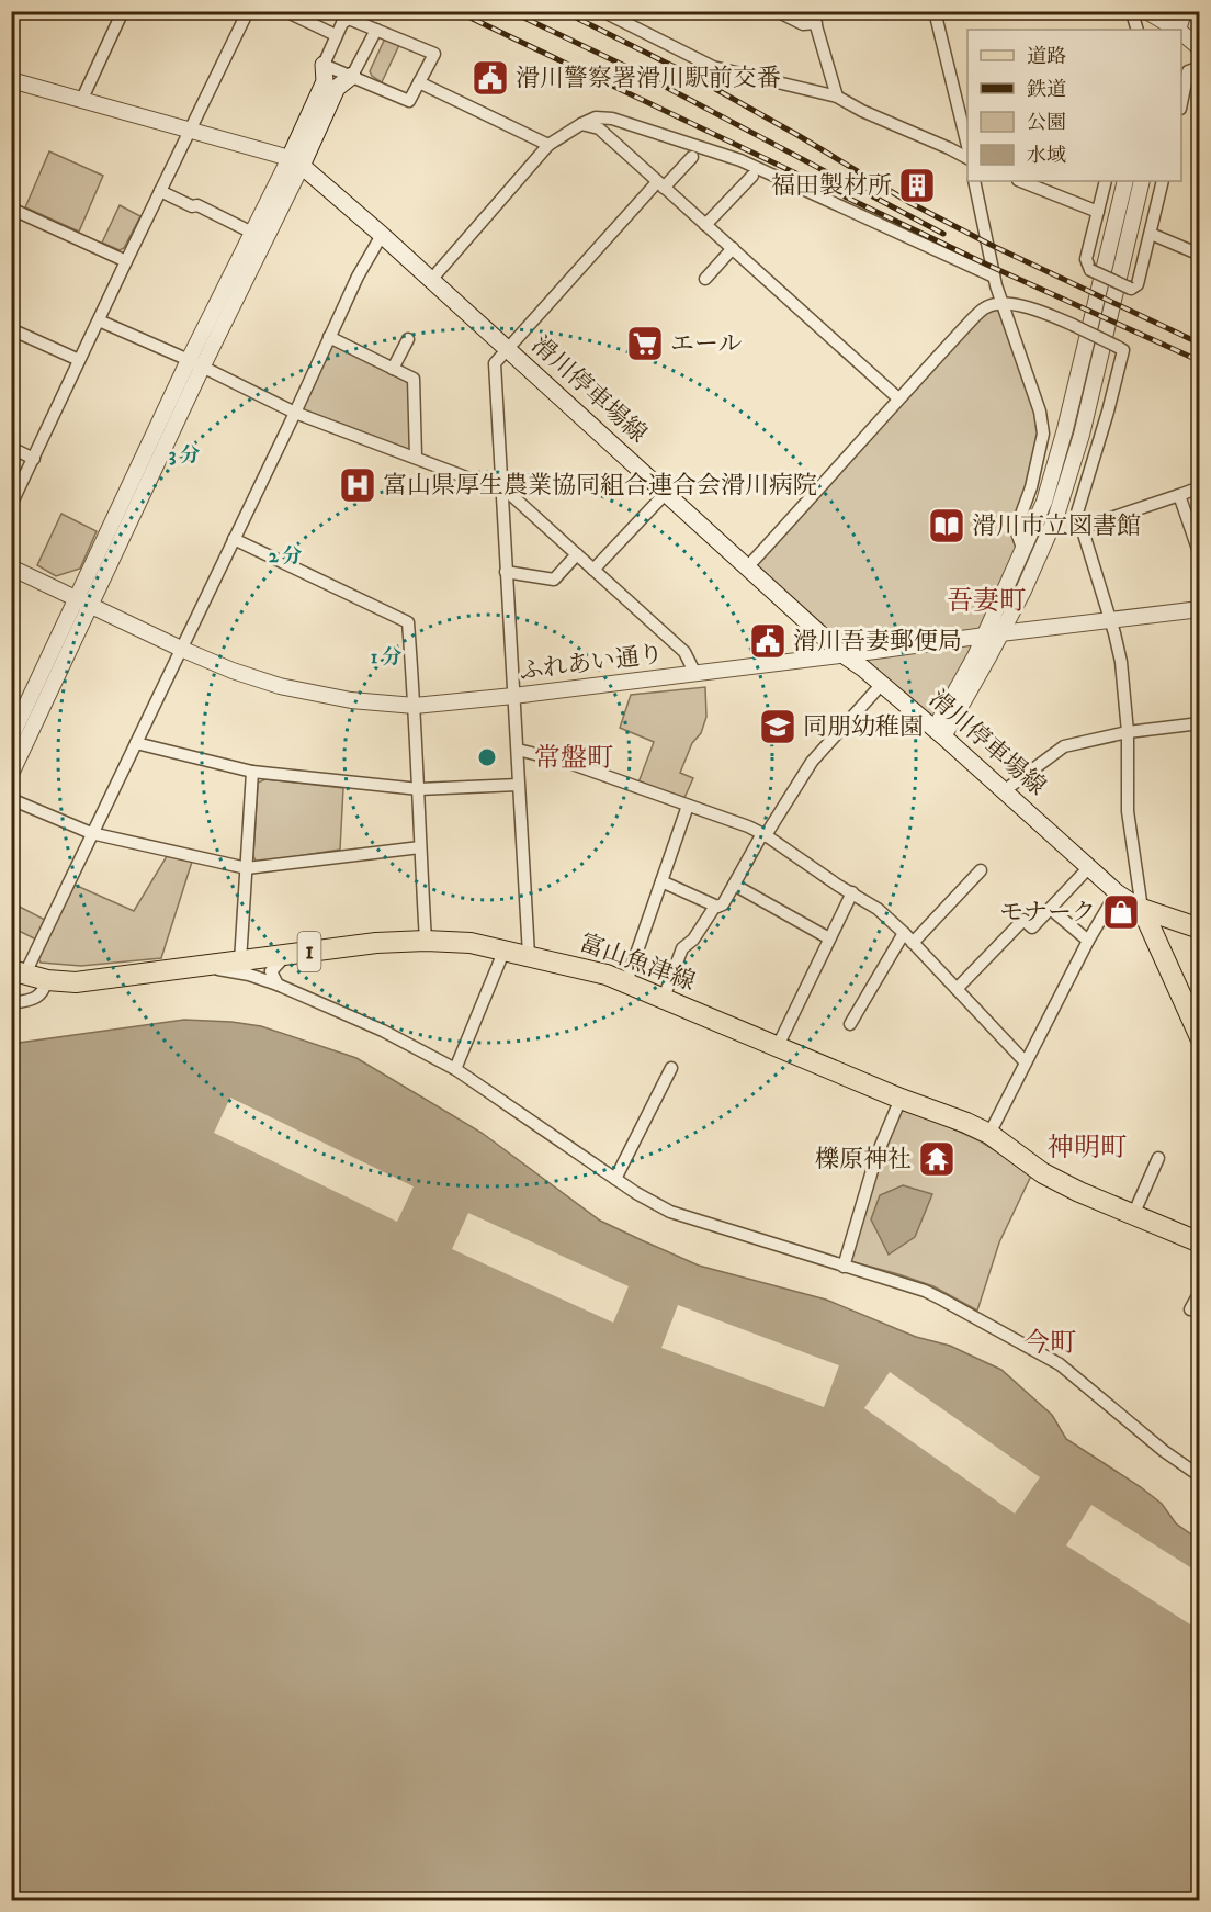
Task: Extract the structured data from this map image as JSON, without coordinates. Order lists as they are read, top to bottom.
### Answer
{
  "streets": {
    "main road": ["滑川停車場線", "1", "富山魚津線"],
    "street": ["ふれあい通り"]
  },
  "crossings": [
    ["滑川停車場線", "ふれあい通り"]
  ],
  "districts": [
    "吾妻町",
    "常盤町",
    "神明町",
    "今町"
  ],
  "places": {
    "public building": ["滑川警察署滑川駅前交番", "滑川吾妻郵便局"],
    "building": ["福田製材所"],
    "supermarket": ["エール"],
    "hospital": ["富山県厚生農業協同組合連合会滑川病院"],
    "library": ["滑川市立図書館"],
    "school or university": ["同朋幼稚園"],
    "shop": ["モナーク"],
    "temple": ["櫟原神社"]
  },
  "legend": [
    "道路",
    "鉄道",
    "公園",
    "水域"
  ],
  "rings": ["3 分", "2 分", "1 分"]
}
